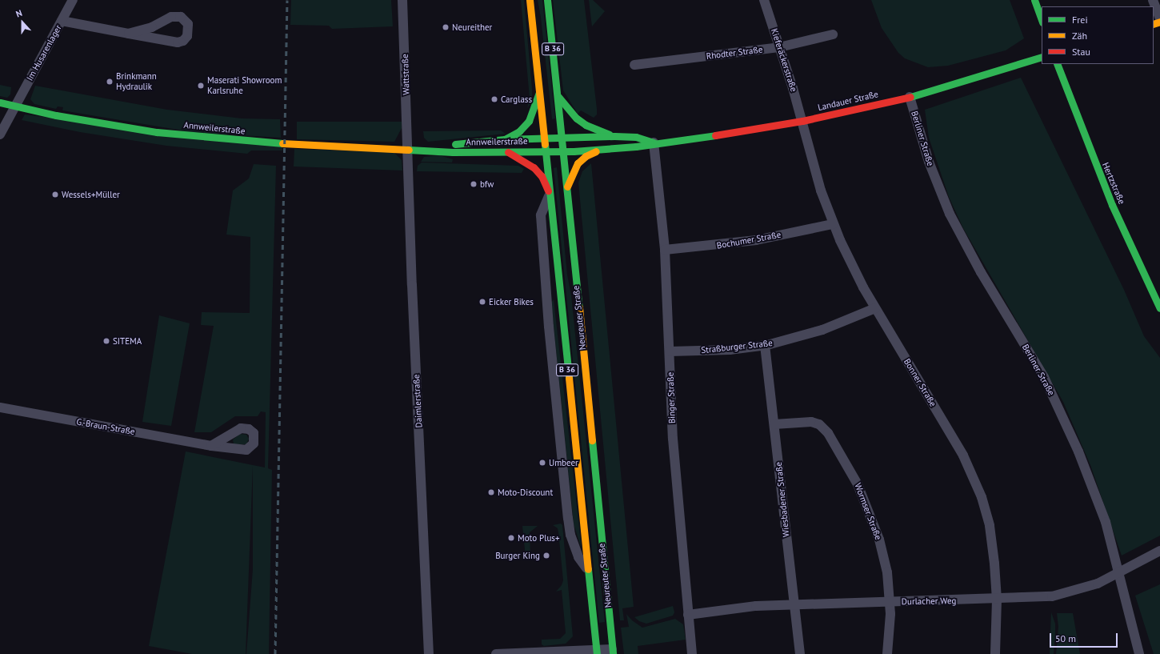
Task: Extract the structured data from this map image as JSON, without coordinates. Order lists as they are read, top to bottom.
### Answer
{
  "streets": {
    "main road": [
      "B 36",
      "Landauer Straße",
      "Annweilerstraße",
      "Hertzstraße",
      "Neureuter Straße"
    ],
    "street": [
      "Im Husarenlager",
      "Rhodter Straße",
      "Kieferäckerstraße",
      "Wattstraße",
      "Berliner Straße",
      "Bochumer Straße",
      "Straßburger Straße",
      "Bonner Straße",
      "Binger Straße",
      "Daimlerstraße",
      "G.-Braun-Straße",
      "Wiesbadener Straße",
      "Wormser Straße",
      "Durlacher Weg"
    ]
  },
  "crossings": [
    ["Im Husarenlager", "Annweilerstraße"],
    ["Rhodter Straße", "Kieferäckerstraße"],
    ["Kieferäckerstraße", "Landauer Straße"],
    ["Kieferäckerstraße", "Bonner Straße"],
    ["Wattstraße", "Annweilerstraße"],
    ["Wattstraße", "Daimlerstraße"],
    ["Landauer Straße", "Annweilerstraße"],
    ["Landauer Straße", "Berliner Straße"],
    ["Landauer Straße", "Neureuter Straße"],
    ["Landauer Straße", "Bonner Straße"],
    ["Landauer Straße", "Binger Straße"],
    ["Annweilerstraße", "Neureuter Straße"],
    ["Annweilerstraße", "Daimlerstraße"],
    ["Berliner Straße", "Durlacher Weg"],
    ["Bochumer Straße", "Bonner Straße"],
    ["Bochumer Straße", "Binger Straße"],
    ["Straßburger Straße", "Bonner Straße"],
    ["Straßburger Straße", "Binger Straße"],
    ["Straßburger Straße", "Wiesbadener Straße"],
    ["Bonner Straße", "Durlacher Weg"],
    ["Binger Straße", "Durlacher Weg"],
    ["Wiesbadener Straße", "Wormser Straße"],
    ["Wiesbadener Straße", "Durlacher Weg"],
    ["Wormser Straße", "Durlacher Weg"]
  ],
  "places": [
    "Neureither",
    "Brinkmann Hydraulik",
    "Maserati Showroom Karlsruhe",
    "Carglass",
    "bfw",
    "Wessels+Müller",
    "Eicker Bikes",
    "SITEMA",
    "Umbeer",
    "Moto-Discount",
    "Moto Plus+",
    "Burger King"
  ],
  "legend": ["Frei", "Zäh", "Stau"],
  "scale_bar": "50 m",
  "north": "top"
}
